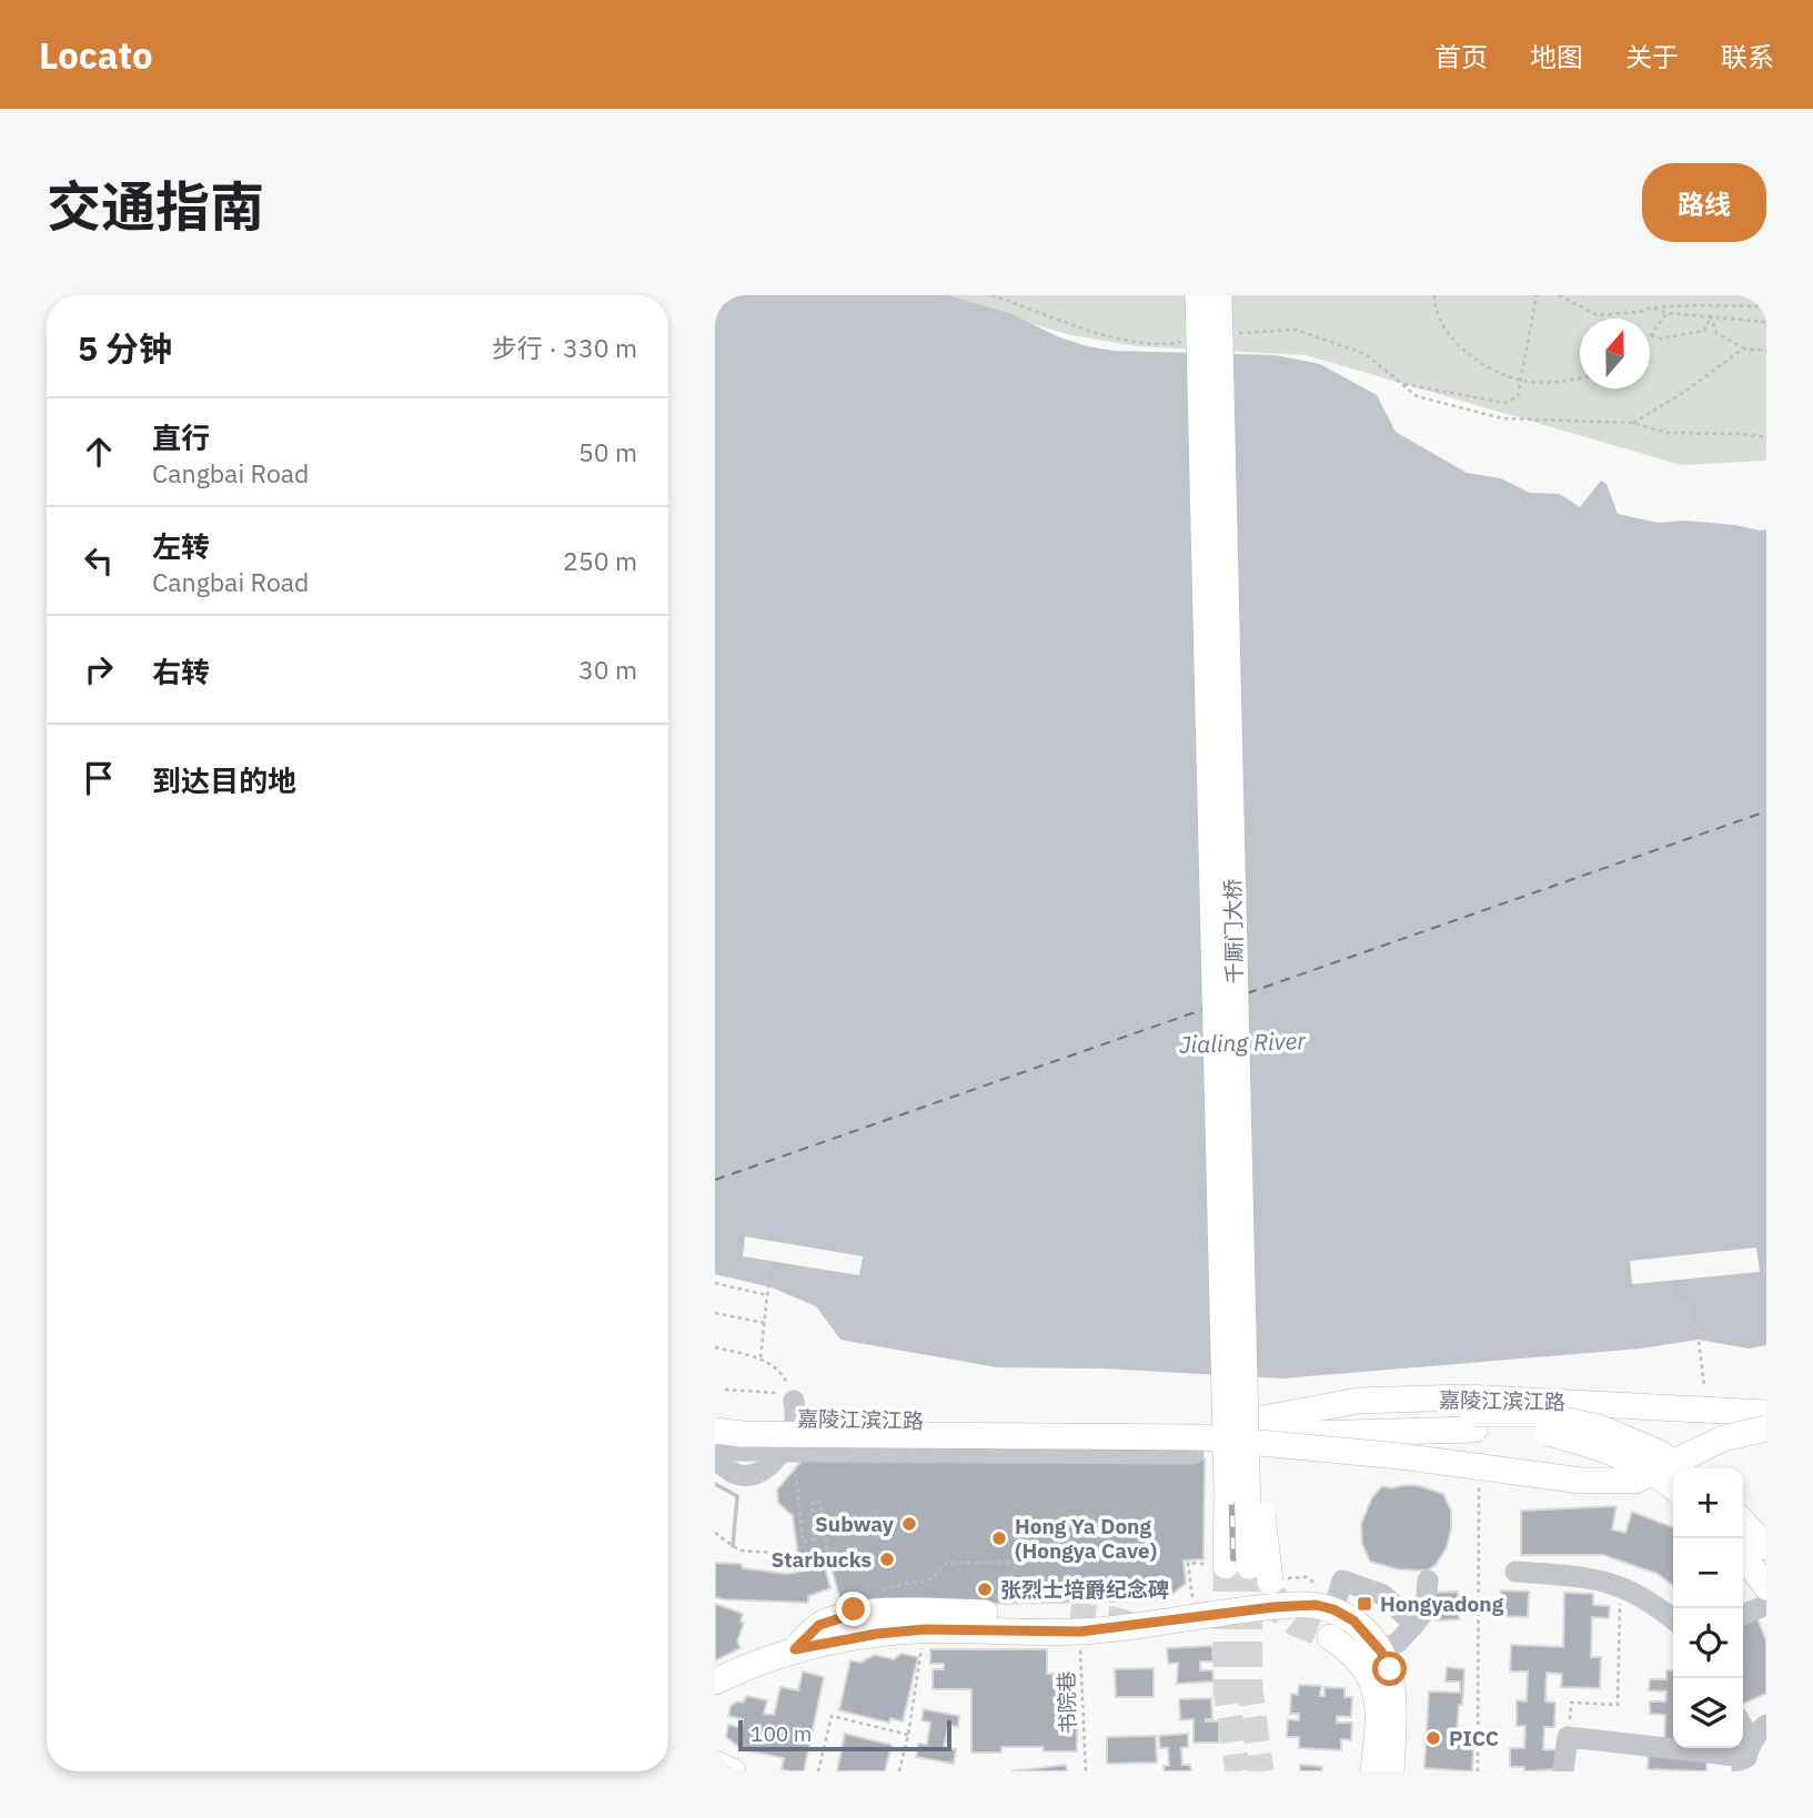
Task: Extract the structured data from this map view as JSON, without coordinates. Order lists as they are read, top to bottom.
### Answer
{
  "streets": {
    "main road": ["千厮门大桥", "嘉陵江滨江路"],
    "path": ["书院巷"]
  },
  "crossings": [
    ["千厮门大桥", "嘉陵江滨江路"]
  ],
  "water": ["Jialing River"],
  "places": {
    "other": [
      "Subway",
      "Hong Ya Dong (Hongya Cave)",
      "Starbucks",
      "张烈士培爵纪念碑",
      "PICC"
    ],
    "transit": ["Hongyadong"]
  },
  "scale_bar": "100 m",
  "north": "top",
  "page": {
    "header": "Locato",
    "nav": [
      "首页",
      "地图",
      "关于",
      "联系"
    ],
    "title": "交通指南",
    "buttons": "路线",
    "heading": ["5 分钟", "步行 · 330 m"],
    "list": [
      ["直行", "Cangbai Road", "50 m"],
      ["左转", "Cangbai Road", "250 m"],
      ["右转", "30 m"],
      "到达目的地"
    ],
    "map_buttons": ["+", "−"],
    "scale": "100 m"
  }
}
